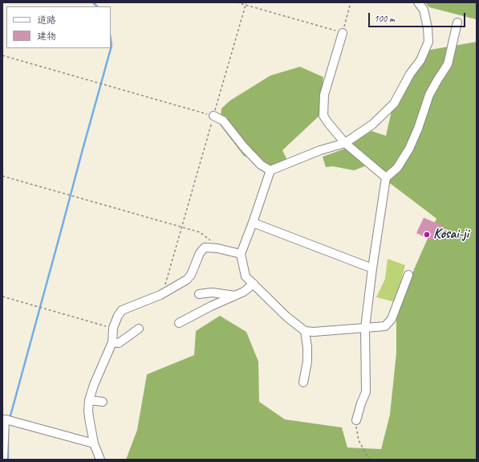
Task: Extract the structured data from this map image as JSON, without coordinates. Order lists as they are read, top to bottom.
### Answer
{
  "places": ["Kōsai-ji"],
  "legend": ["道路", "建物"],
  "scale_bar": "100 m"
}
